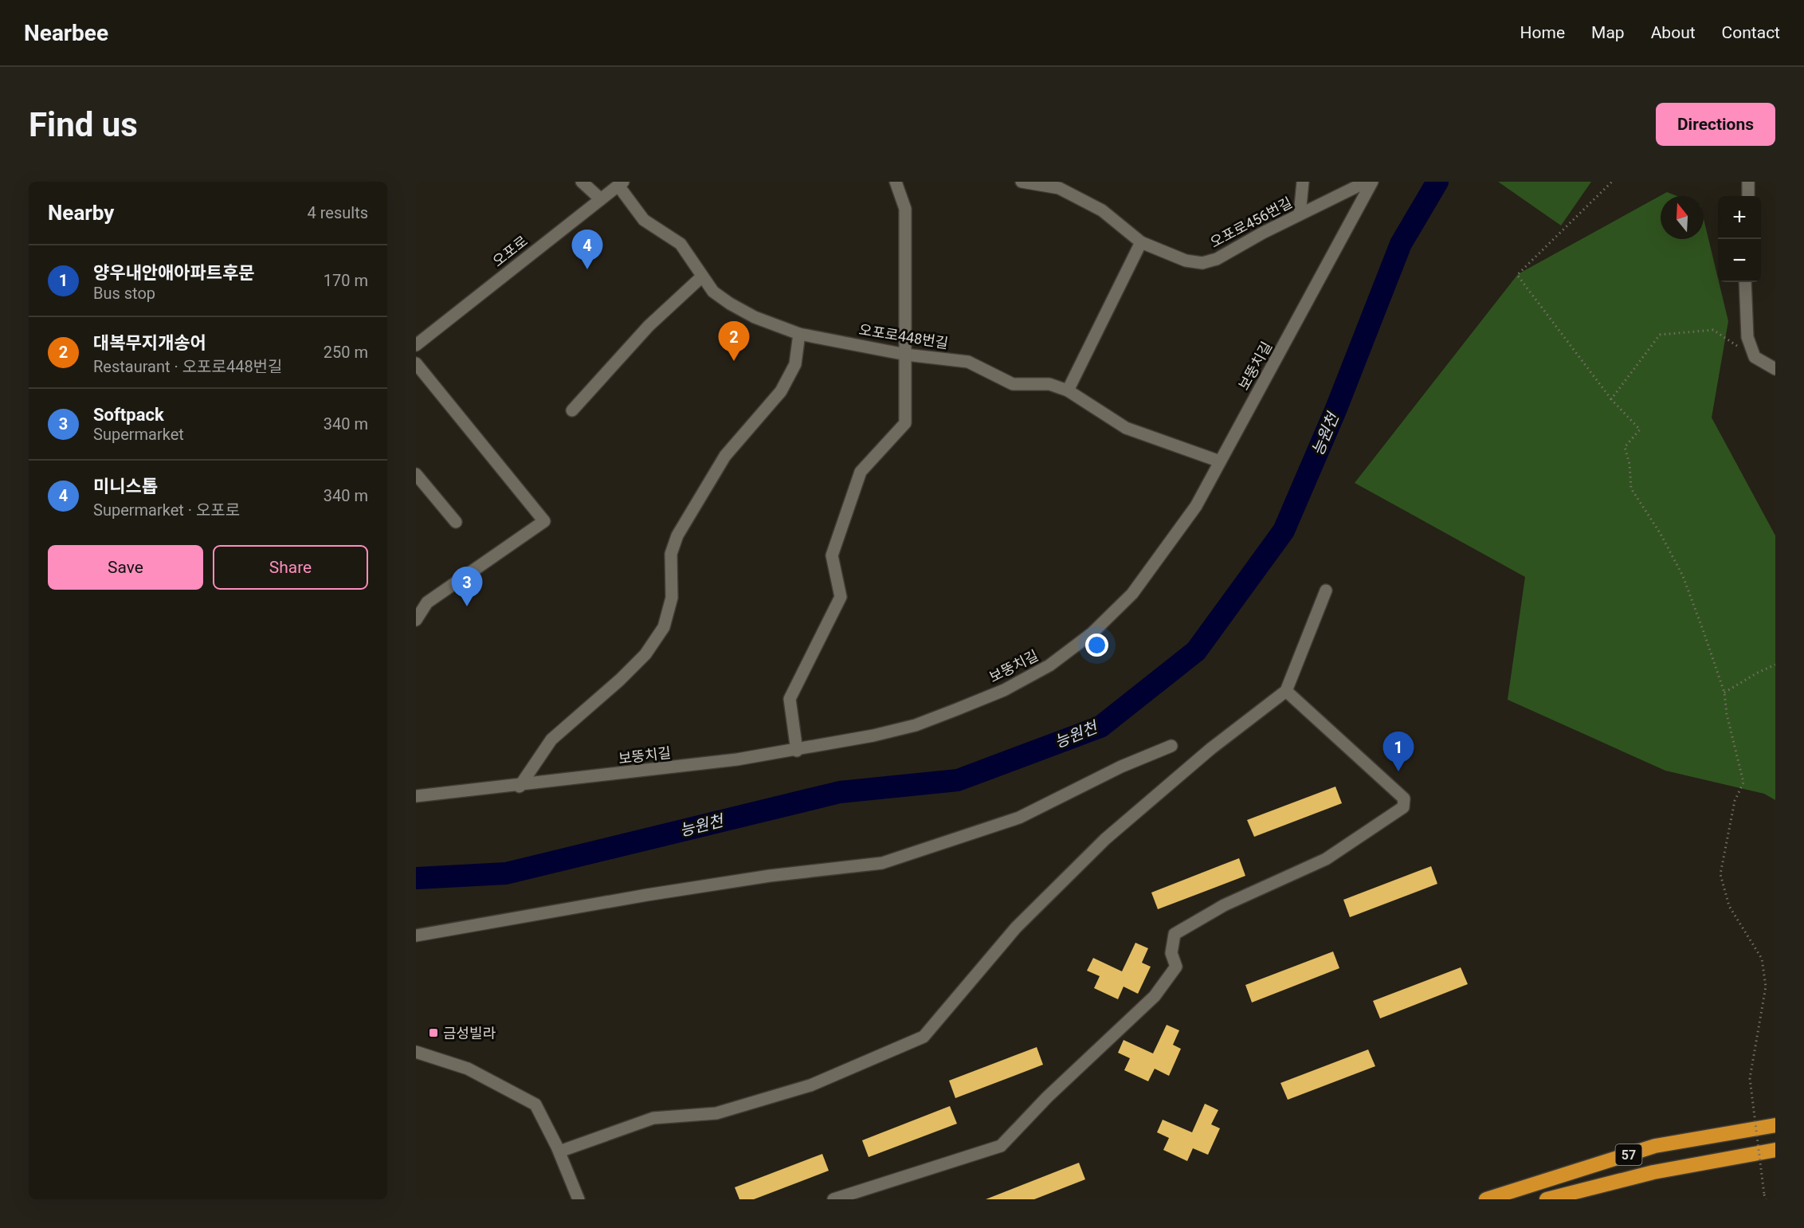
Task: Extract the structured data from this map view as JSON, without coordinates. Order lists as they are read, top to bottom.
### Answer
{
  "streets": {
    "highway": ["57"],
    "street": [
      "오포로456번길",
      "오포로",
      "오포로448번길",
      "보뚱치길"
    ]
  },
  "crossings": [
    ["오포로", "오포로448번길"],
    ["오포로448번길", "보뚱치길"]
  ],
  "water": ["능원천"],
  "places": {
    "transit": ["금성빌라"]
  },
  "north": "top",
  "page": {
    "header": "Nearbee",
    "nav": [
      "Home",
      "Map",
      "About",
      "Contact"
    ],
    "buttons": [
      "Directions",
      ["Save", "Share"]
    ],
    "title": "Find us",
    "heading": ["Nearby", "4 results"],
    "map_buttons": ["+", "−"],
    "pins": [
      "4",
      "2",
      "3",
      "1"
    ],
    "list": [
      {
        "mark": "1",
        "name": "양우내안애아파트후문",
        "note": "Bus stop",
        "value": "170 m"
      },
      {
        "mark": "2",
        "name": "대복무지개송어",
        "note": "Restaurant · 오포로448번길",
        "value": "250 m"
      },
      {
        "mark": "3",
        "name": "Softpack",
        "note": "Supermarket",
        "value": "340 m"
      },
      {
        "mark": "4",
        "name": "미니스톱",
        "note": "Supermarket · 오포로",
        "value": "340 m"
      }
    ]
  }
}
